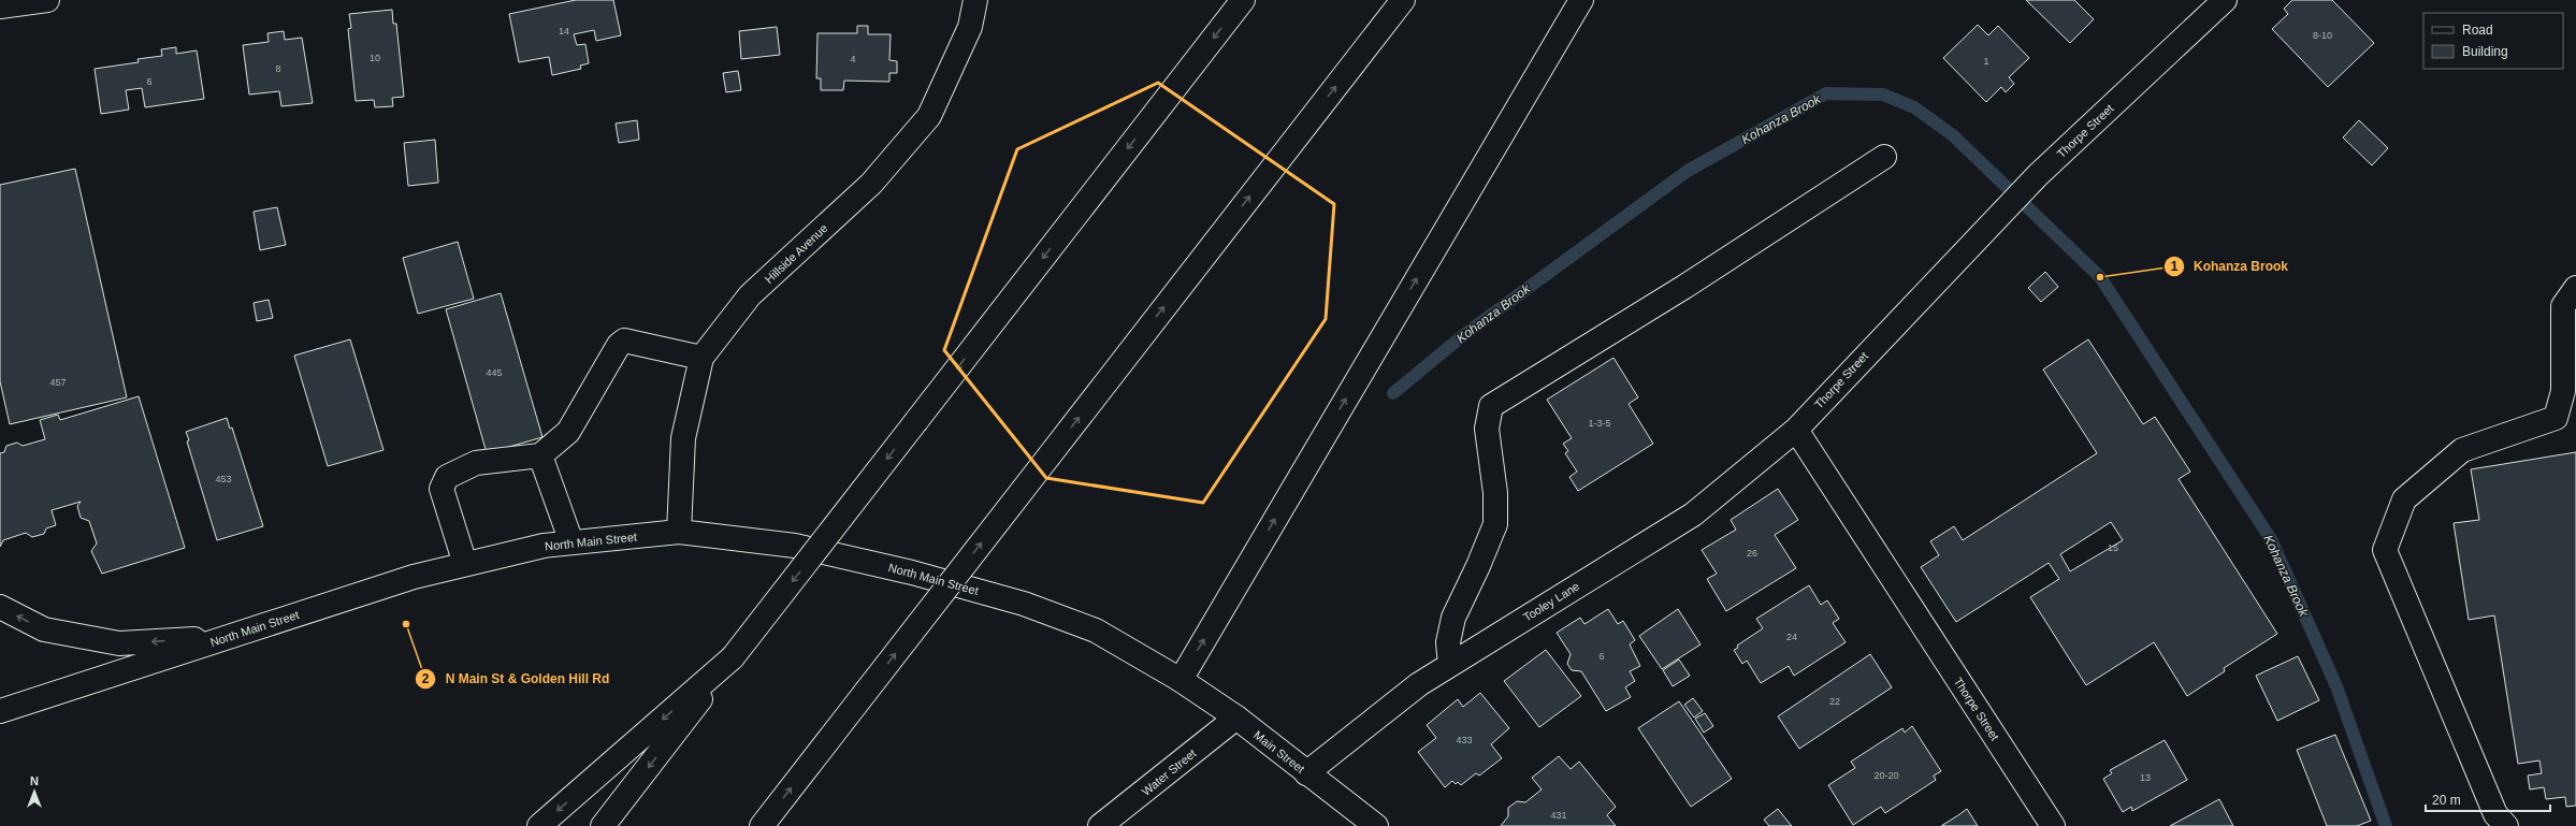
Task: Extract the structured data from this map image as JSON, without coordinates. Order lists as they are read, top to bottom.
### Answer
{
  "streets": {
    "main road": [
      "Thorpe Street",
      "Hillside Avenue",
      "North Main Street",
      "Tooley Lane",
      "Main Street",
      "Water Street"
    ]
  },
  "crossings": [
    ["Thorpe Street", "Tooley Lane"],
    ["Hillside Avenue", "North Main Street"],
    ["North Main Street", "Main Street"],
    ["Tooley Lane", "Main Street"],
    ["Main Street", "Water Street"]
  ],
  "water": ["Kohanza Brook"],
  "places": ["Kohanza Brook", "N Main St & Golden Hill Rd"],
  "house_numbers": [
    "14",
    "8-10",
    "10",
    "4",
    "1",
    "8",
    "6",
    "445",
    "457",
    "1-3-5",
    "453",
    "15",
    "26",
    "24",
    "6",
    "22",
    "433",
    "20-20",
    "13",
    "431"
  ],
  "legend": ["Road", "Building"],
  "scale_bar": "20 m",
  "north": "top"
}
